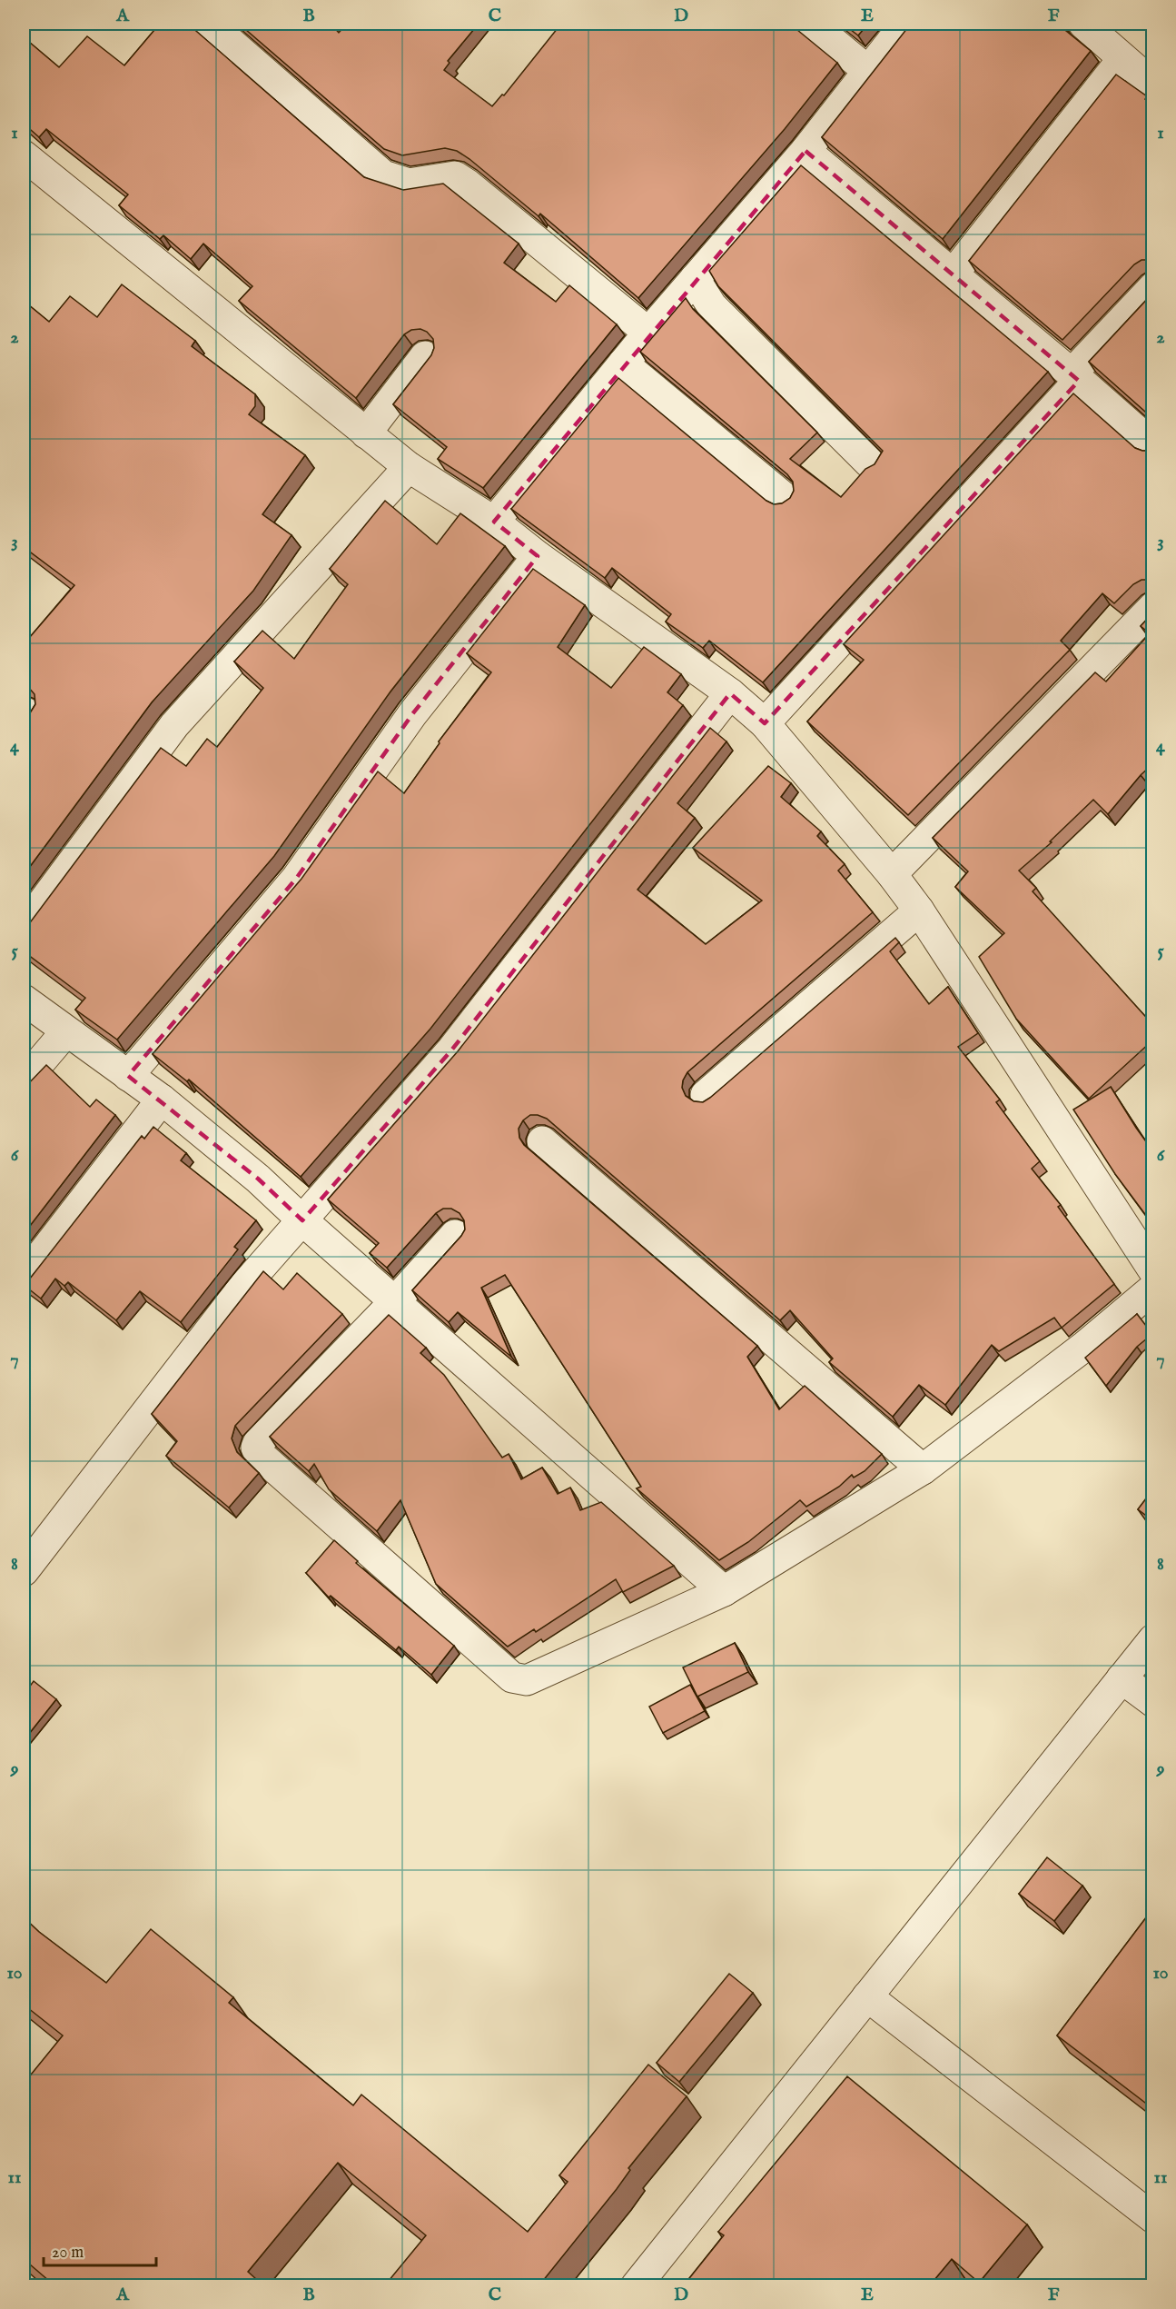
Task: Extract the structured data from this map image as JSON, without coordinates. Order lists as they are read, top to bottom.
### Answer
{
  "scale_bar": "20 m",
  "grid": {
    "columns": [
      "A",
      "B",
      "C",
      "D",
      "E",
      "F"
    ],
    "rows": [
      "1",
      "2",
      "3",
      "4",
      "5",
      "6",
      "7",
      "8",
      "9",
      "10",
      "11"
    ]
  }
}
